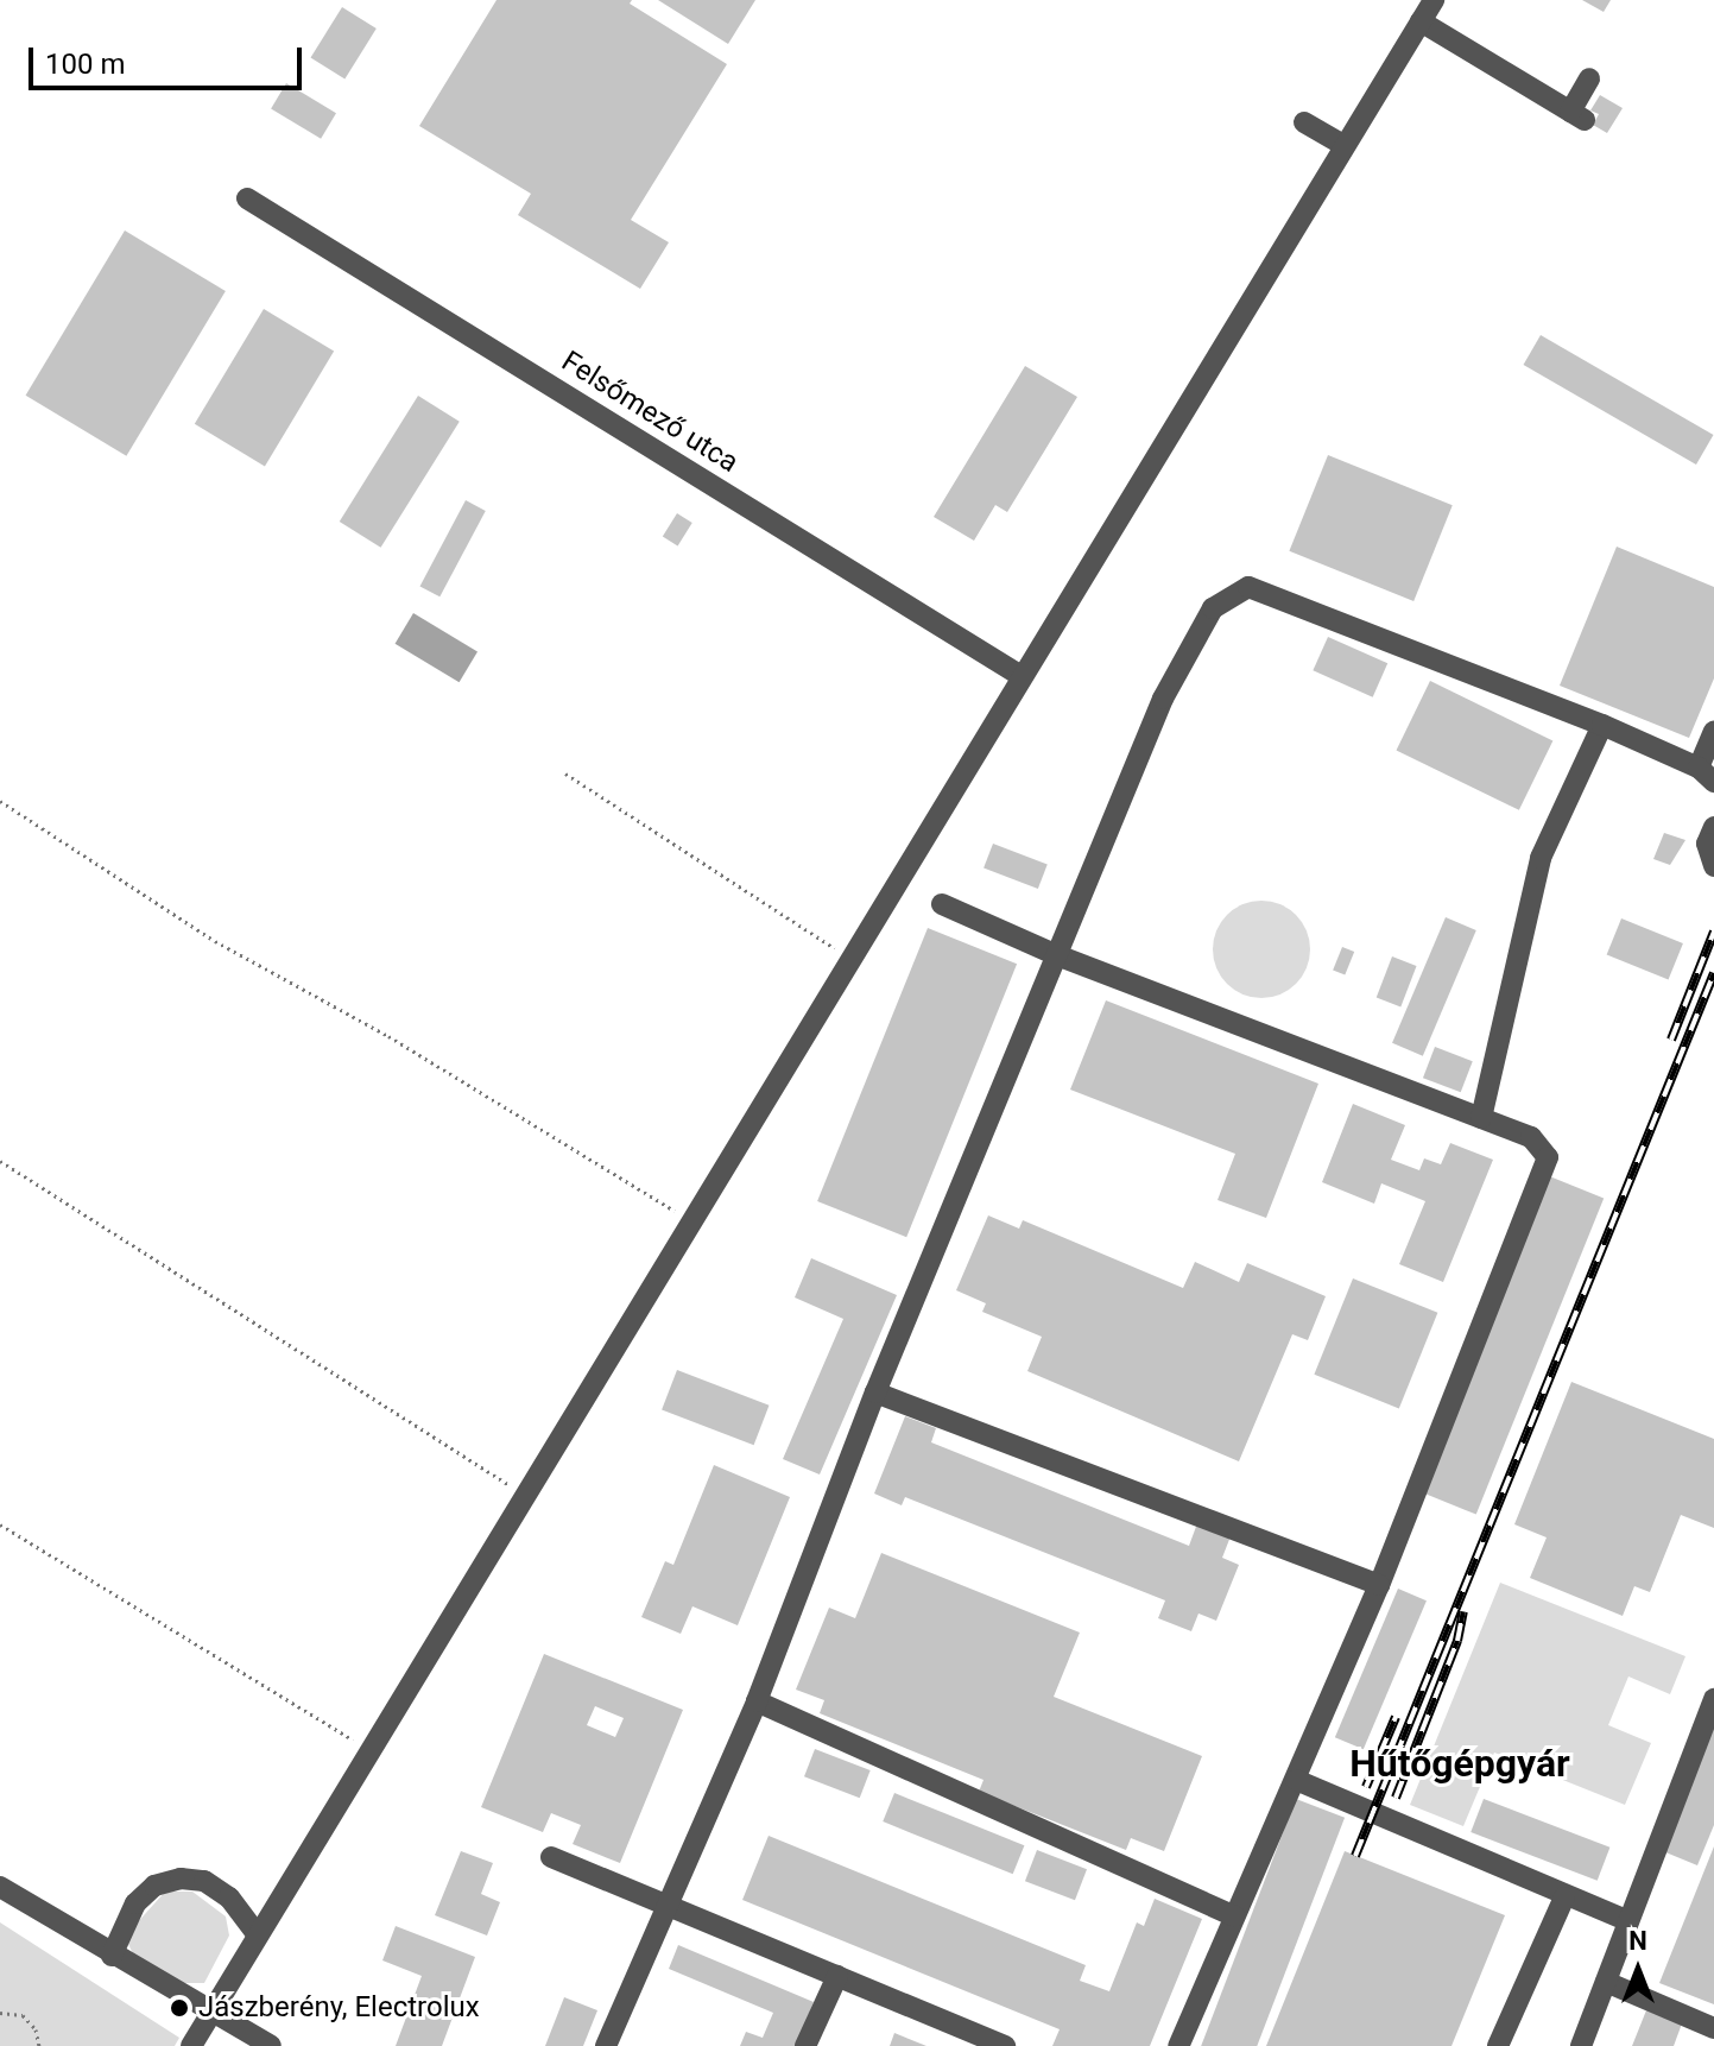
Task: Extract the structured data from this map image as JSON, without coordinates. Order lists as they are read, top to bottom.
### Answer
{
  "streets": {
    "street": ["Felsőmező utca"]
  },
  "districts": ["Hűtőgépgyár"],
  "places": ["Jászberény, Electrolux"],
  "scale_bar": "100 m",
  "north": "top"
}
